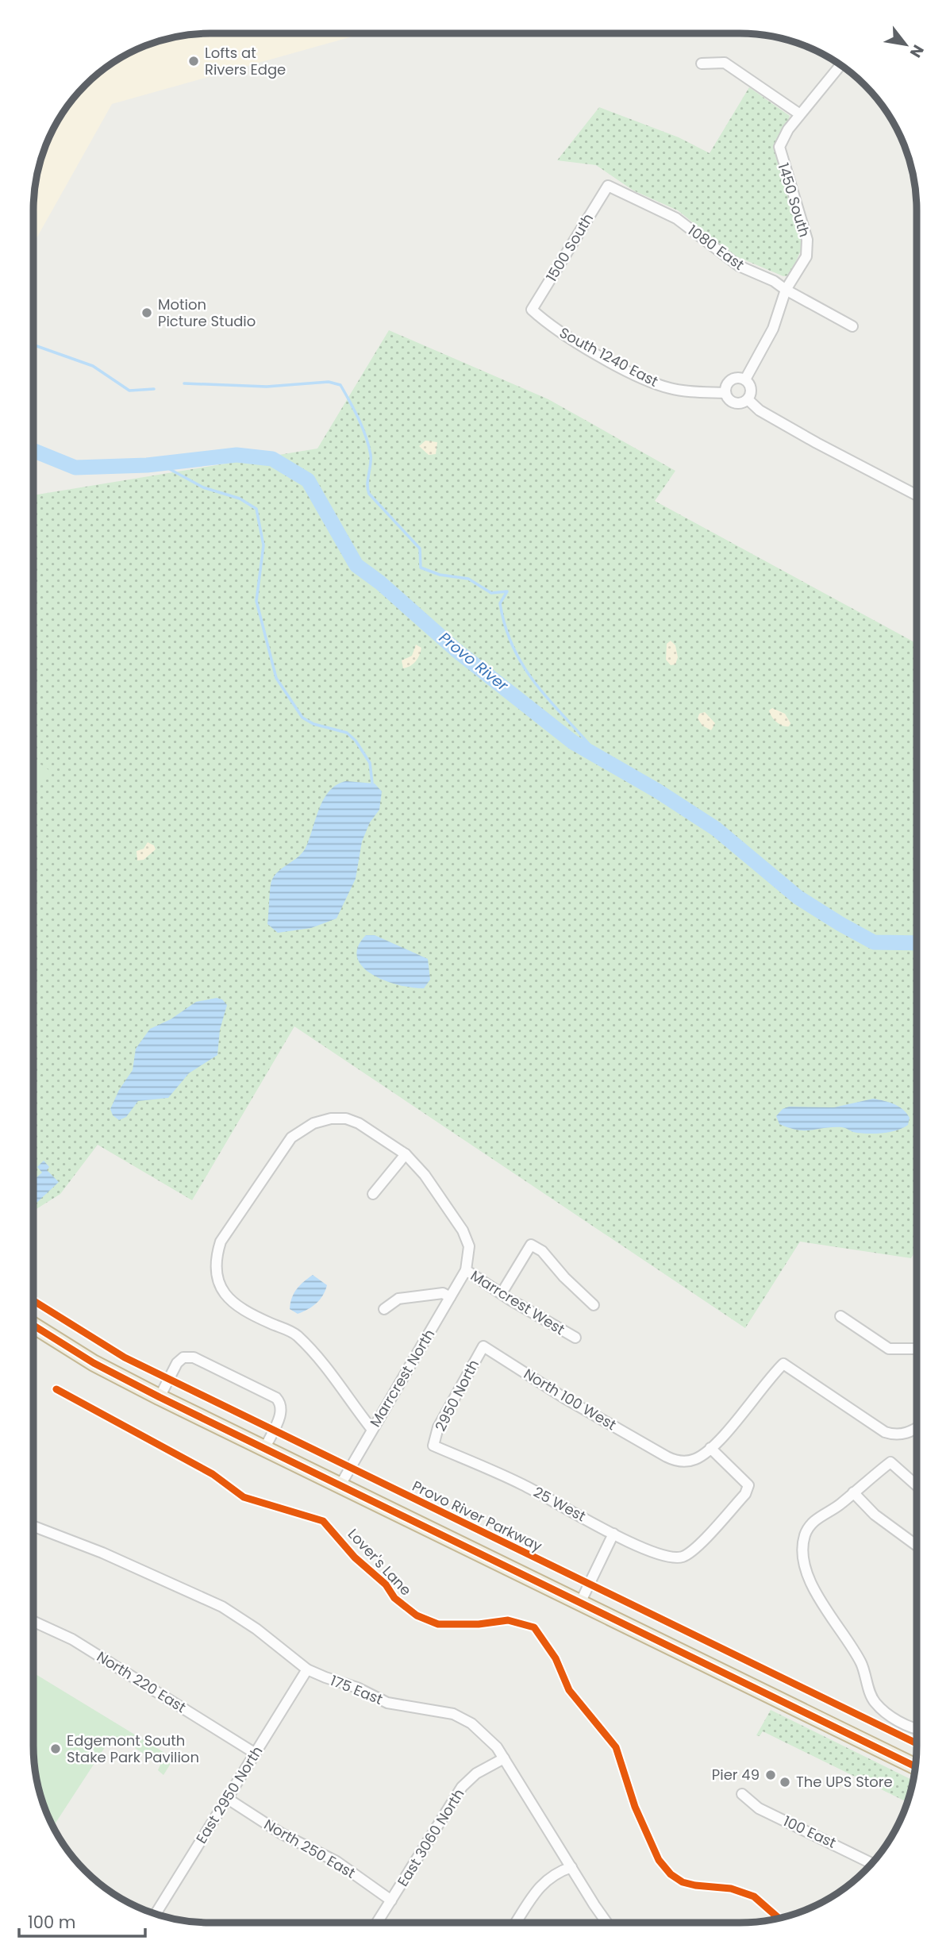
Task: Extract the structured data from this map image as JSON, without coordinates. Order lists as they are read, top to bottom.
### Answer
{
  "streets": {
    "street": [
      "1450 South",
      "1500 South",
      "1080 East",
      "South 1240 East",
      "Marrcrest West",
      "Marrcrest North",
      "2950 North",
      "North 100 West",
      "25 West",
      "North 220 East",
      "175 East",
      "East 2950 North",
      "100 East",
      "East 3060 North",
      "North 250 East"
    ],
    "cycle path": ["Provo River Parkway", "Lover's Lane"]
  },
  "crossings": [
    ["1450 South", "1080 East"],
    ["1450 South", "South 1240 East"],
    ["1500 South", "1080 East"],
    ["1500 South", "South 1240 East"],
    ["Marrcrest West", "Marrcrest North"],
    ["2950 North", "North 100 West"],
    ["2950 North", "25 West"],
    ["North 100 West", "25 West"],
    ["North 220 East", "East 2950 North"],
    ["175 East", "East 2950 North"],
    ["175 East", "East 3060 North"],
    ["East 2950 North", "North 250 East"],
    ["East 3060 North", "North 250 East"]
  ],
  "water": ["Provo River"],
  "places": [
    "Lofts at Rivers Edge",
    "Motion Picture Studio",
    "Edgemont South Stake Park Pavilion",
    "Pier 49",
    "The UPS Store"
  ],
  "scale_bar": "100 m",
  "north": "bottom right"
}
